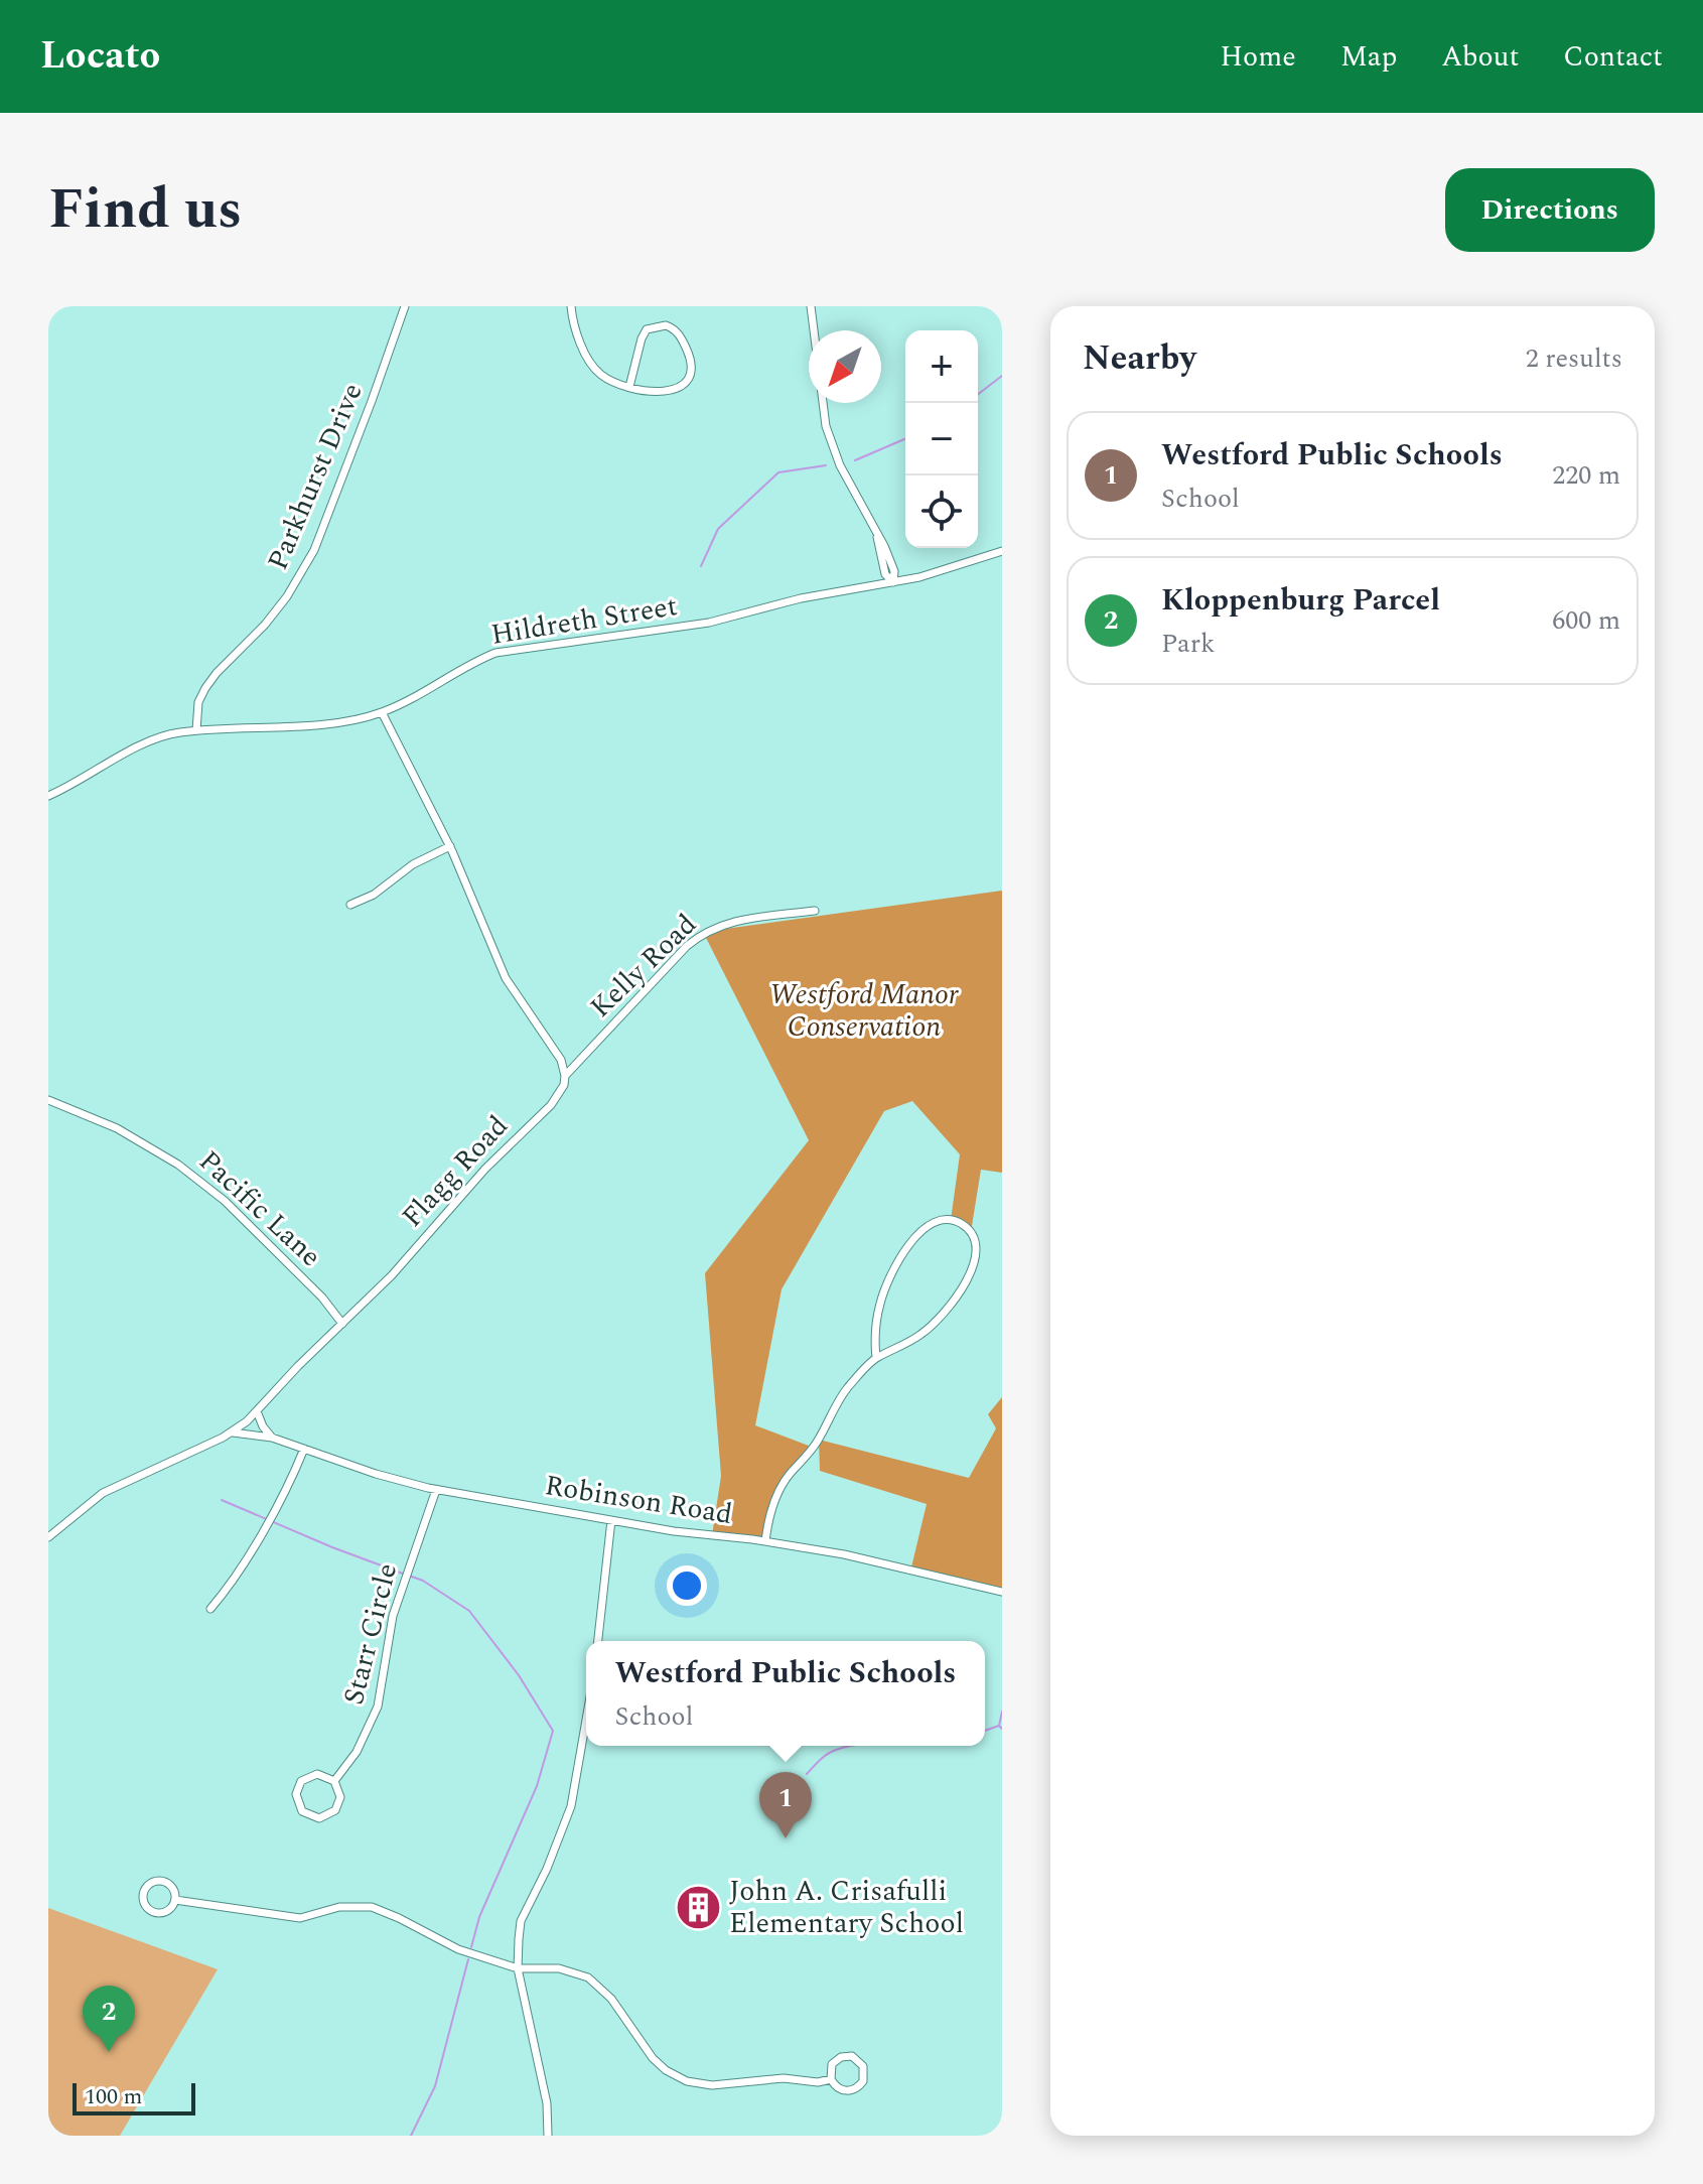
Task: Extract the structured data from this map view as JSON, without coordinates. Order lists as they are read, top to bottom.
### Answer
{
  "streets": {
    "street": [
      "Parkhurst Drive",
      "Hildreth Street",
      "Kelly Road",
      "Flagg Road",
      "Pacific Lane",
      "Robinson Road",
      "Starr Circle"
    ]
  },
  "crossings": [
    ["Parkhurst Drive", "Hildreth Street"],
    ["Kelly Road", "Flagg Road"],
    ["Flagg Road", "Pacific Lane"],
    ["Flagg Road", "Robinson Road"],
    ["Robinson Road", "Starr Circle"]
  ],
  "parks": ["Westford Manor Conservation"],
  "places": {
    "building": ["John A. Crisafulli Elementary School"]
  },
  "scale_bar": "100 m",
  "north": "bottom left",
  "page": {
    "header": "Locato",
    "nav": [
      "Home",
      "Map",
      "About",
      "Contact"
    ],
    "title": "Find us",
    "buttons": "Directions",
    "heading": ["Nearby", "2 results"],
    "map_buttons": ["+", "−"],
    "list": [
      {
        "mark": "1",
        "name": "Westford Public Schools",
        "note": "School",
        "value": "220 m"
      },
      {
        "mark": "2",
        "name": "Kloppenburg Parcel",
        "note": "Park",
        "value": "600 m"
      }
    ],
    "popup": ["Westford Public Schools", "School"],
    "pins": ["1", "2"],
    "scale": "100 m"
  }
}
